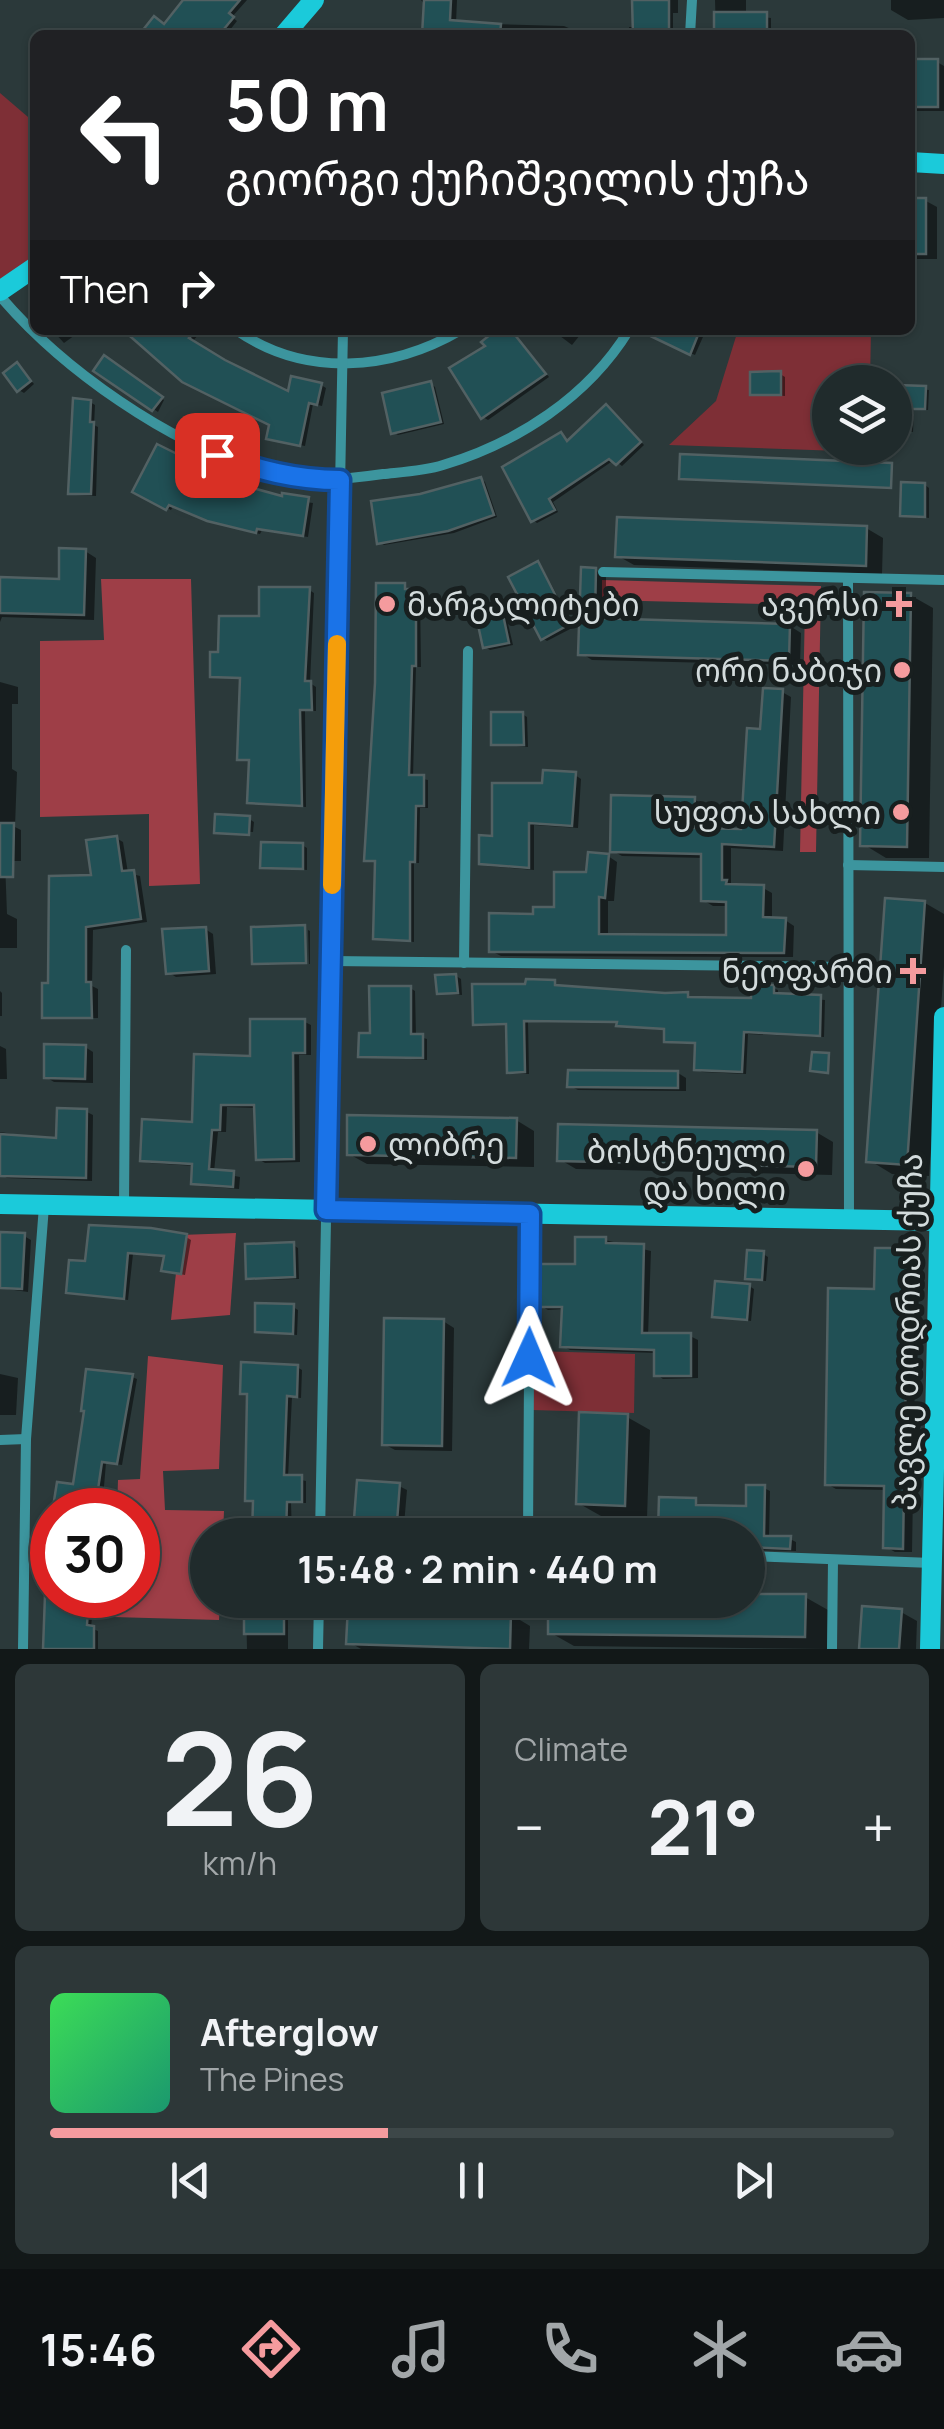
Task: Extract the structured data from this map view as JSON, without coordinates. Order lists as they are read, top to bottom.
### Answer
{
  "streets": {
    "street": ["პავლე თოდრიას ქუჩა"]
  },
  "places": {
    "other": [
      "მარგალიტები",
      "ორი ნაბიჯი",
      "სუფთა სახლი",
      "ლიბრე",
      "ბოსტნეული და ხილი"
    ],
    "health": ["ავერსი", "ნეოფარმი"]
  },
  "page": {
    "turn": ["50 m", "გიორგი ქუჩიშვილის ქუჩა"],
    "then": "Then",
    "limit": "30",
    "trip": "15:48 · 2 min · 440 m",
    "tile": [
      ["26", "km/h"],
      "Climate"
    ],
    "heat": ["−", "21°", "+"],
    "song": ["Afterglow", "The Pines"],
    "tabs": "15:46"
  }
}
